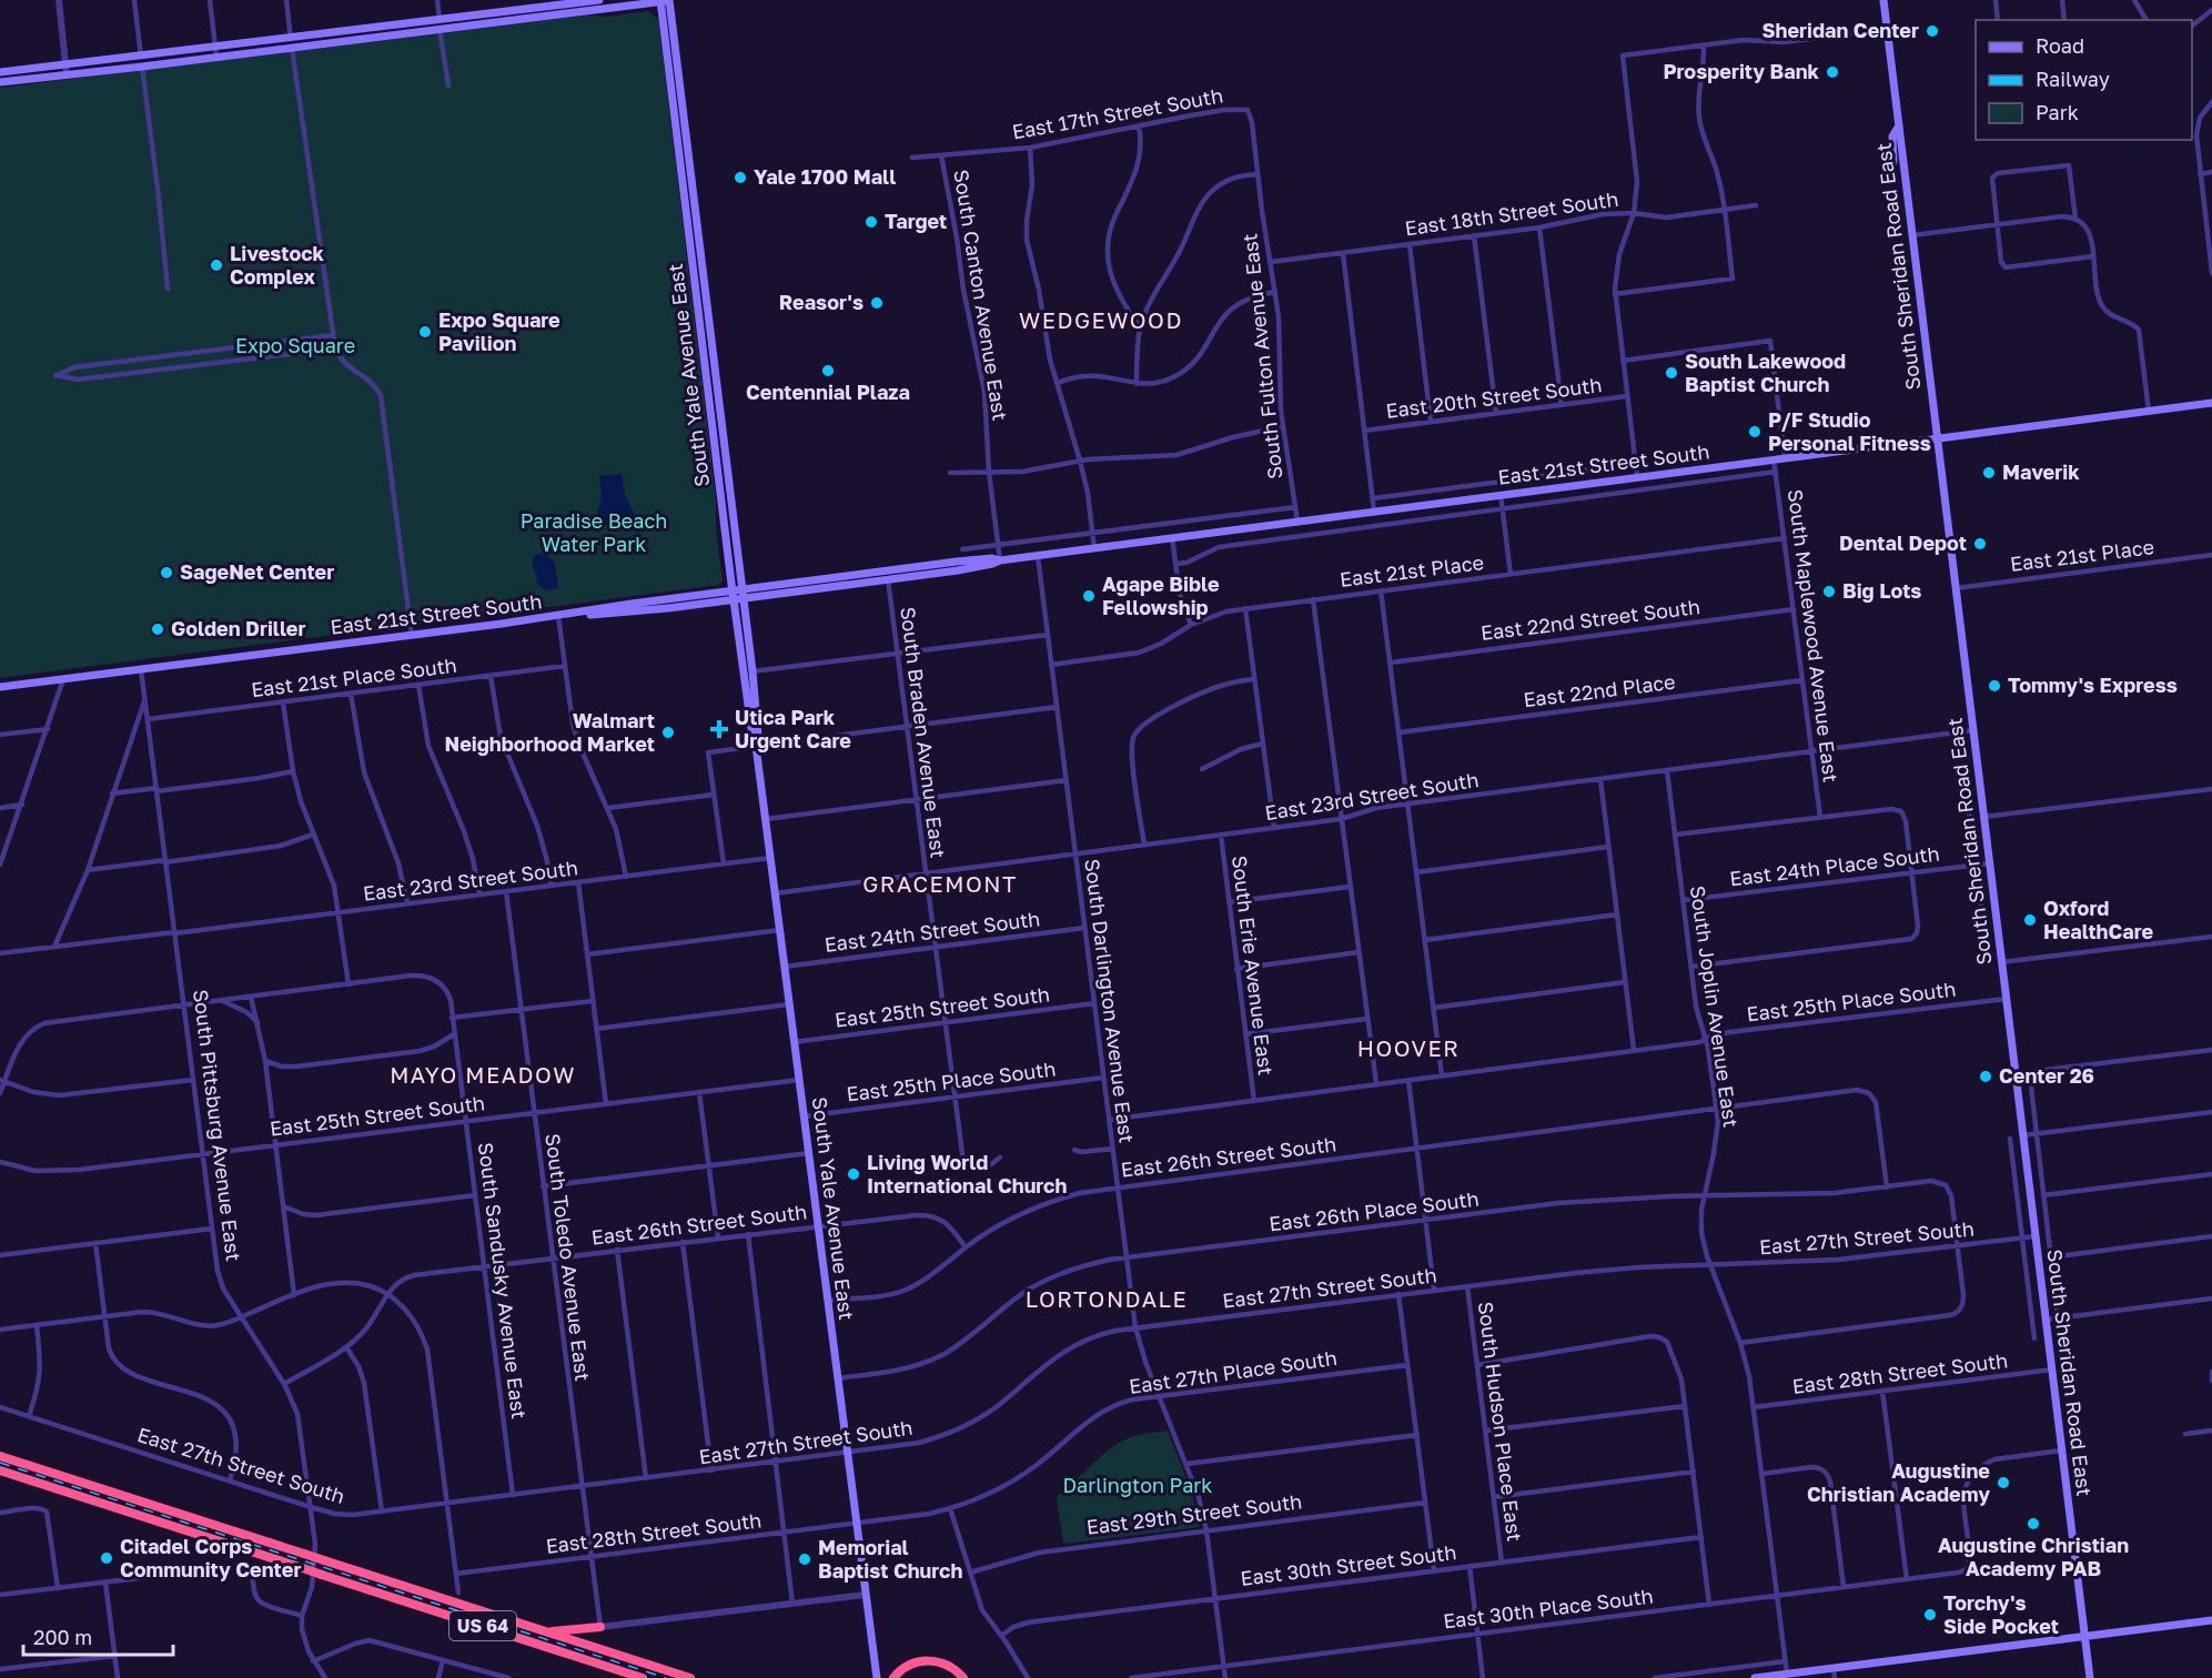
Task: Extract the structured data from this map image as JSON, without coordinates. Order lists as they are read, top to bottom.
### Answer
{
  "streets": {
    "highway": ["US 64"],
    "main road": ["South Sheridan Road East", "South Yale Avenue East", "East 21st Street South"],
    "street": [
      "East 17th Street South",
      "East 18th Street South",
      "South Canton Avenue East",
      "South Fulton Avenue East",
      "East 20th Street South",
      "East 21st Place",
      "East 22nd Street South",
      "South Maplewood Avenue East",
      "East 21st Place South",
      "East 22nd Place",
      "South Braden Avenue East",
      "East 23rd Street South",
      "East 24th Place South",
      "East 24th Street South",
      "South Erie Avenue East",
      "South Darlington Avenue East",
      "East 25th Place South",
      "South Joplin Avenue East",
      "East 25th Street South",
      "South Pittsburg Avenue East",
      "East 26th Street South",
      "East 26th Place South",
      "East 27th Street South",
      "South Toledo Avenue East",
      "South Sandusky Avenue East",
      "East 27th Place South",
      "East 28th Street South",
      "South Hudson Place East",
      "East 29th Street South",
      "East 30th Street South",
      "East 30th Place South"
    ]
  },
  "crossings": [
    ["East 17th Street South", "South Canton Avenue East"],
    ["East 17th Street South", "South Fulton Avenue East"],
    ["East 18th Street South", "South Fulton Avenue East"],
    ["South Sheridan Road East", "East 21st Street South"],
    ["South Sheridan Road East", "East 21st Place"],
    ["South Sheridan Road East", "East 23rd Street South"],
    ["South Sheridan Road East", "East 24th Place South"],
    ["South Sheridan Road East", "East 25th Place South"],
    ["South Sheridan Road East", "East 27th Street South"],
    ["South Sheridan Road East", "East 28th Street South"],
    ["South Sheridan Road East", "East 30th Place South"],
    ["South Canton Avenue East", "East 21st Street South"],
    ["South Fulton Avenue East", "East 21st Street South"],
    ["South Yale Avenue East", "East 21st Street South"],
    ["South Yale Avenue East", "East 23rd Street South"],
    ["South Yale Avenue East", "East 24th Street South"],
    ["South Yale Avenue East", "East 25th Place South"],
    ["South Yale Avenue East", "East 25th Street South"],
    ["South Yale Avenue East", "East 26th Street South"],
    ["South Yale Avenue East", "East 26th Place South"],
    ["South Yale Avenue East", "East 27th Street South"],
    ["South Yale Avenue East", "East 27th Place South"],
    ["South Yale Avenue East", "East 28th Street South"],
    ["East 20th Street South", "East 21st Street South"],
    ["East 21st Street South", "South Maplewood Avenue East"],
    ["East 21st Street South", "South Braden Avenue East"],
    ["East 21st Street South", "South Darlington Avenue East"],
    ["East 21st Street South", "South Pittsburg Avenue East"],
    ["East 21st Place", "South Maplewood Avenue East"],
    ["East 21st Place", "South Darlington Avenue East"],
    ["East 22nd Street South", "South Maplewood Avenue East"],
    ["South Maplewood Avenue East", "East 22nd Place"],
    ["South Maplewood Avenue East", "East 23rd Street South"],
    ["East 21st Place South", "South Pittsburg Avenue East"],
    ["South Braden Avenue East", "East 23rd Street South"],
    ["South Braden Avenue East", "East 24th Street South"],
    ["South Braden Avenue East", "East 25th Place South"],
    ["South Braden Avenue East", "East 25th Street South"],
    ["East 23rd Street South", "South Erie Avenue East"],
    ["East 23rd Street South", "South Darlington Avenue East"],
    ["East 23rd Street South", "South Joplin Avenue East"],
    ["East 23rd Street South", "South Pittsburg Avenue East"],
    ["East 23rd Street South", "South Toledo Avenue East"],
    ["East 24th Place South", "South Joplin Avenue East"],
    ["East 24th Street South", "South Darlington Avenue East"],
    ["South Erie Avenue East", "East 25th Place South"],
    ["South Darlington Avenue East", "East 25th Place South"],
    ["South Darlington Avenue East", "East 25th Street South"],
    ["South Darlington Avenue East", "East 26th Street South"],
    ["South Darlington Avenue East", "East 26th Place South"],
    ["South Darlington Avenue East", "East 27th Street South"],
    ["South Darlington Avenue East", "East 27th Place South"],
    ["South Darlington Avenue East", "East 29th Street South"],
    ["South Darlington Avenue East", "East 30th Street South"],
    ["South Darlington Avenue East", "East 30th Place South"],
    ["East 25th Place South", "South Joplin Avenue East"],
    ["South Joplin Avenue East", "East 26th Street South"],
    ["South Joplin Avenue East", "East 26th Place South"],
    ["South Joplin Avenue East", "East 27th Street South"],
    ["South Joplin Avenue East", "East 28th Street South"],
    ["South Joplin Avenue East", "East 30th Place South"],
    ["East 25th Street South", "South Pittsburg Avenue East"],
    ["East 25th Street South", "South Toledo Avenue East"],
    ["East 25th Street South", "South Sandusky Avenue East"],
    ["South Pittsburg Avenue East", "East 27th Street South"],
    ["East 26th Street South", "East 26th Place South"],
    ["East 26th Street South", "South Toledo Avenue East"],
    ["East 26th Street South", "South Sandusky Avenue East"],
    ["East 26th Place South", "East 27th Street South"],
    ["East 27th Street South", "South Toledo Avenue East"],
    ["East 27th Street South", "South Sandusky Avenue East"],
    ["East 27th Street South", "South Hudson Place East"],
    ["South Toledo Avenue East", "East 28th Street South"],
    ["East 27th Place South", "East 28th Street South"],
    ["South Hudson Place East", "East 30th Street South"]
  ],
  "districts": [
    "WEDGEWOOD",
    "GRACEMONT",
    "HOOVER",
    "MAYO MEADOW",
    "LORTONDALE"
  ],
  "parks": ["Expo Square", "Paradise Beach Water Park", "Darlington Park"],
  "places": {
    "other": [
      "Sheridan Center",
      "Prosperity Bank",
      "Yale 1700 Mall",
      "Target",
      "Livestock Complex",
      "Reasor's",
      "Expo Square Pavilion",
      "Centennial Plaza",
      "South Lakewood Baptist Church",
      "P/F Studio Personal Fitness",
      "Maverik",
      "Dental Depot",
      "SageNet Center",
      "Big Lots",
      "Agape Bible Fellowship",
      "Golden Driller",
      "Tommy's Express",
      "Walmart Neighborhood Market",
      "Oxford HealthCare",
      "Center 26",
      "Living World International Church",
      "Augustine Christian Academy",
      "Augustine Christian Academy PAB",
      "Citadel Corps Community Center",
      "Memorial Baptist Church",
      "Torchy's Side Pocket"
    ],
    "health": ["Utica Park Urgent Care"]
  },
  "legend": ["Road", "Railway", "Park"],
  "scale_bar": "200 m"
}
